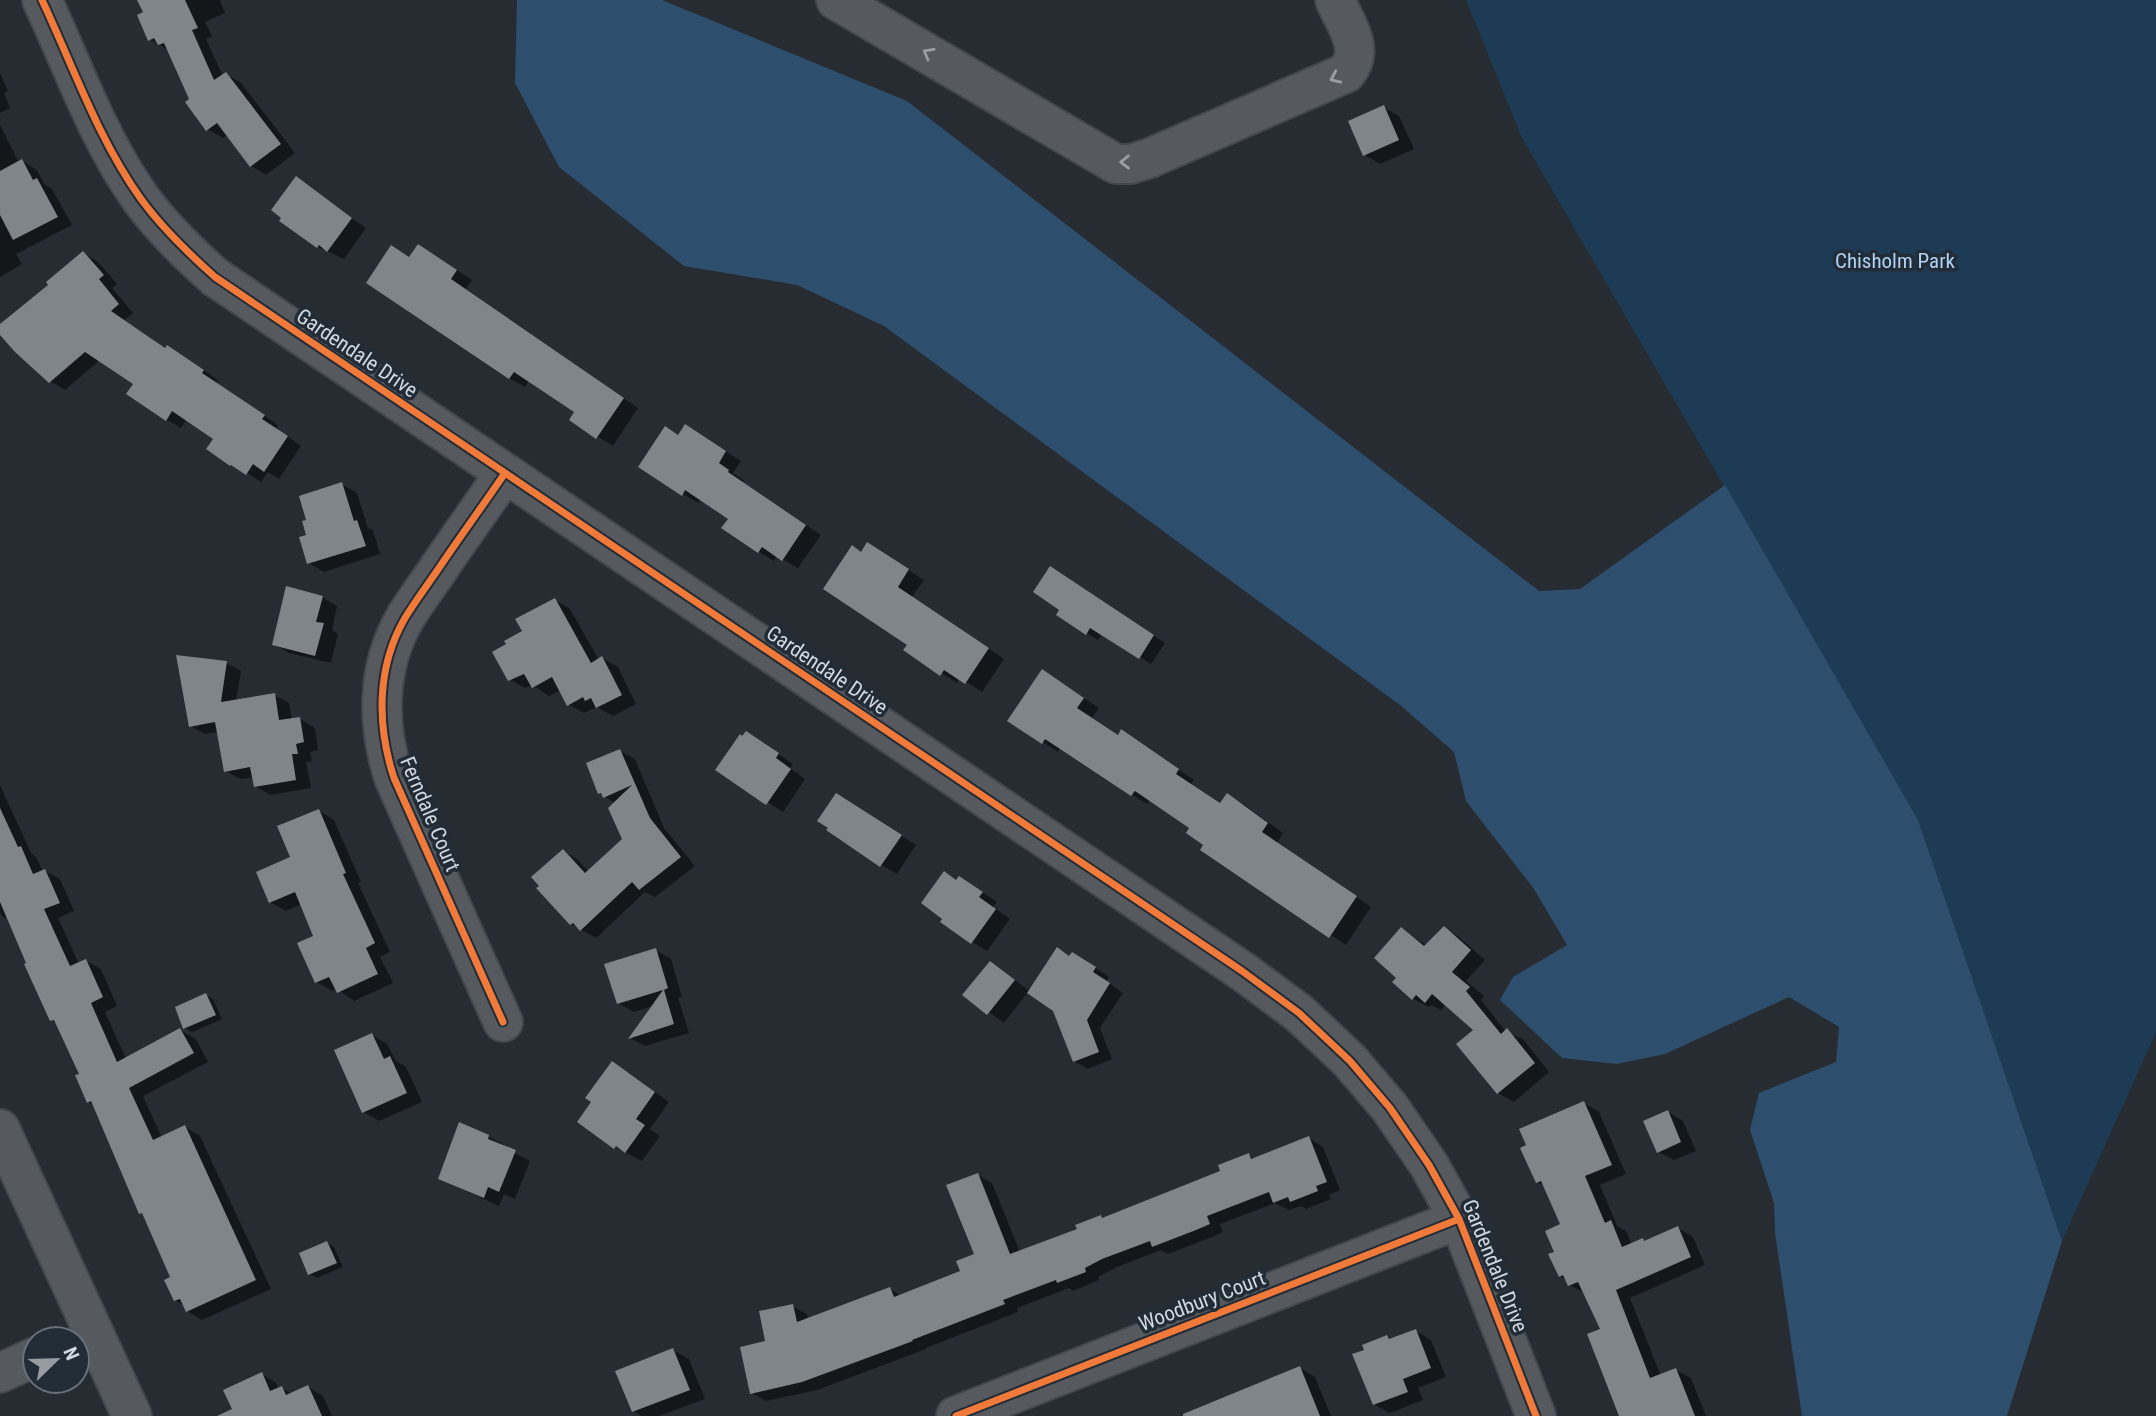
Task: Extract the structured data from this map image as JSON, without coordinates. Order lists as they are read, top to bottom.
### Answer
{
  "streets": {
    "street": ["Gardendale Drive", "Ferndale Court", "Woodbury Court"]
  },
  "crossings": [
    ["Gardendale Drive", "Ferndale Court"],
    ["Gardendale Drive", "Woodbury Court"]
  ],
  "parks": ["Chisholm Park"],
  "north": "top right"
}
